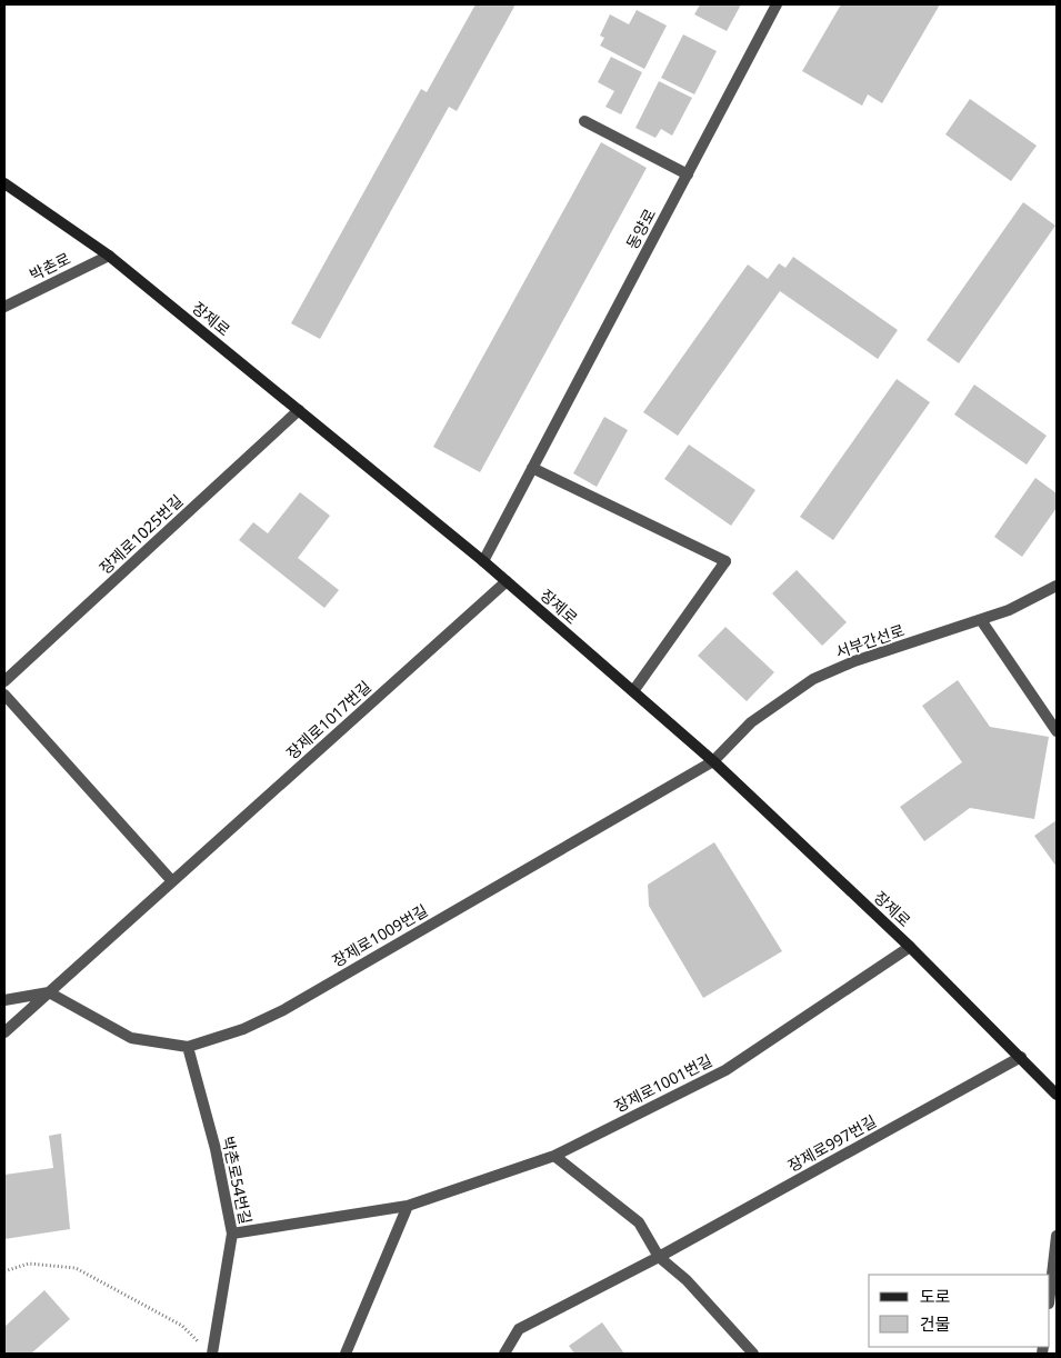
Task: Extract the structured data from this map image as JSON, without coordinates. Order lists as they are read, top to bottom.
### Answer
{
  "streets": {
    "main road": ["장제로"],
    "street": [
      "동양로",
      "박촌로",
      "장제로1025번길",
      "서부간선로",
      "장제로1017번길",
      "장제로1009번길",
      "장제로1001번길",
      "장제로997번길",
      "박촌로54번길"
    ]
  },
  "crossings": [
    ["동양로", "장제로"],
    ["박촌로", "장제로"],
    ["장제로", "장제로1025번길"],
    ["장제로", "서부간선로"],
    ["장제로", "장제로1017번길"],
    ["장제로", "장제로1009번길"],
    ["장제로", "장제로1001번길"],
    ["장제로", "장제로997번길"],
    ["서부간선로", "장제로1009번길"],
    ["장제로1017번길", "장제로1009번길"],
    ["장제로1009번길", "박촌로54번길"],
    ["장제로1001번길", "박촌로54번길"]
  ],
  "legend": ["도로", "건물"]
}
